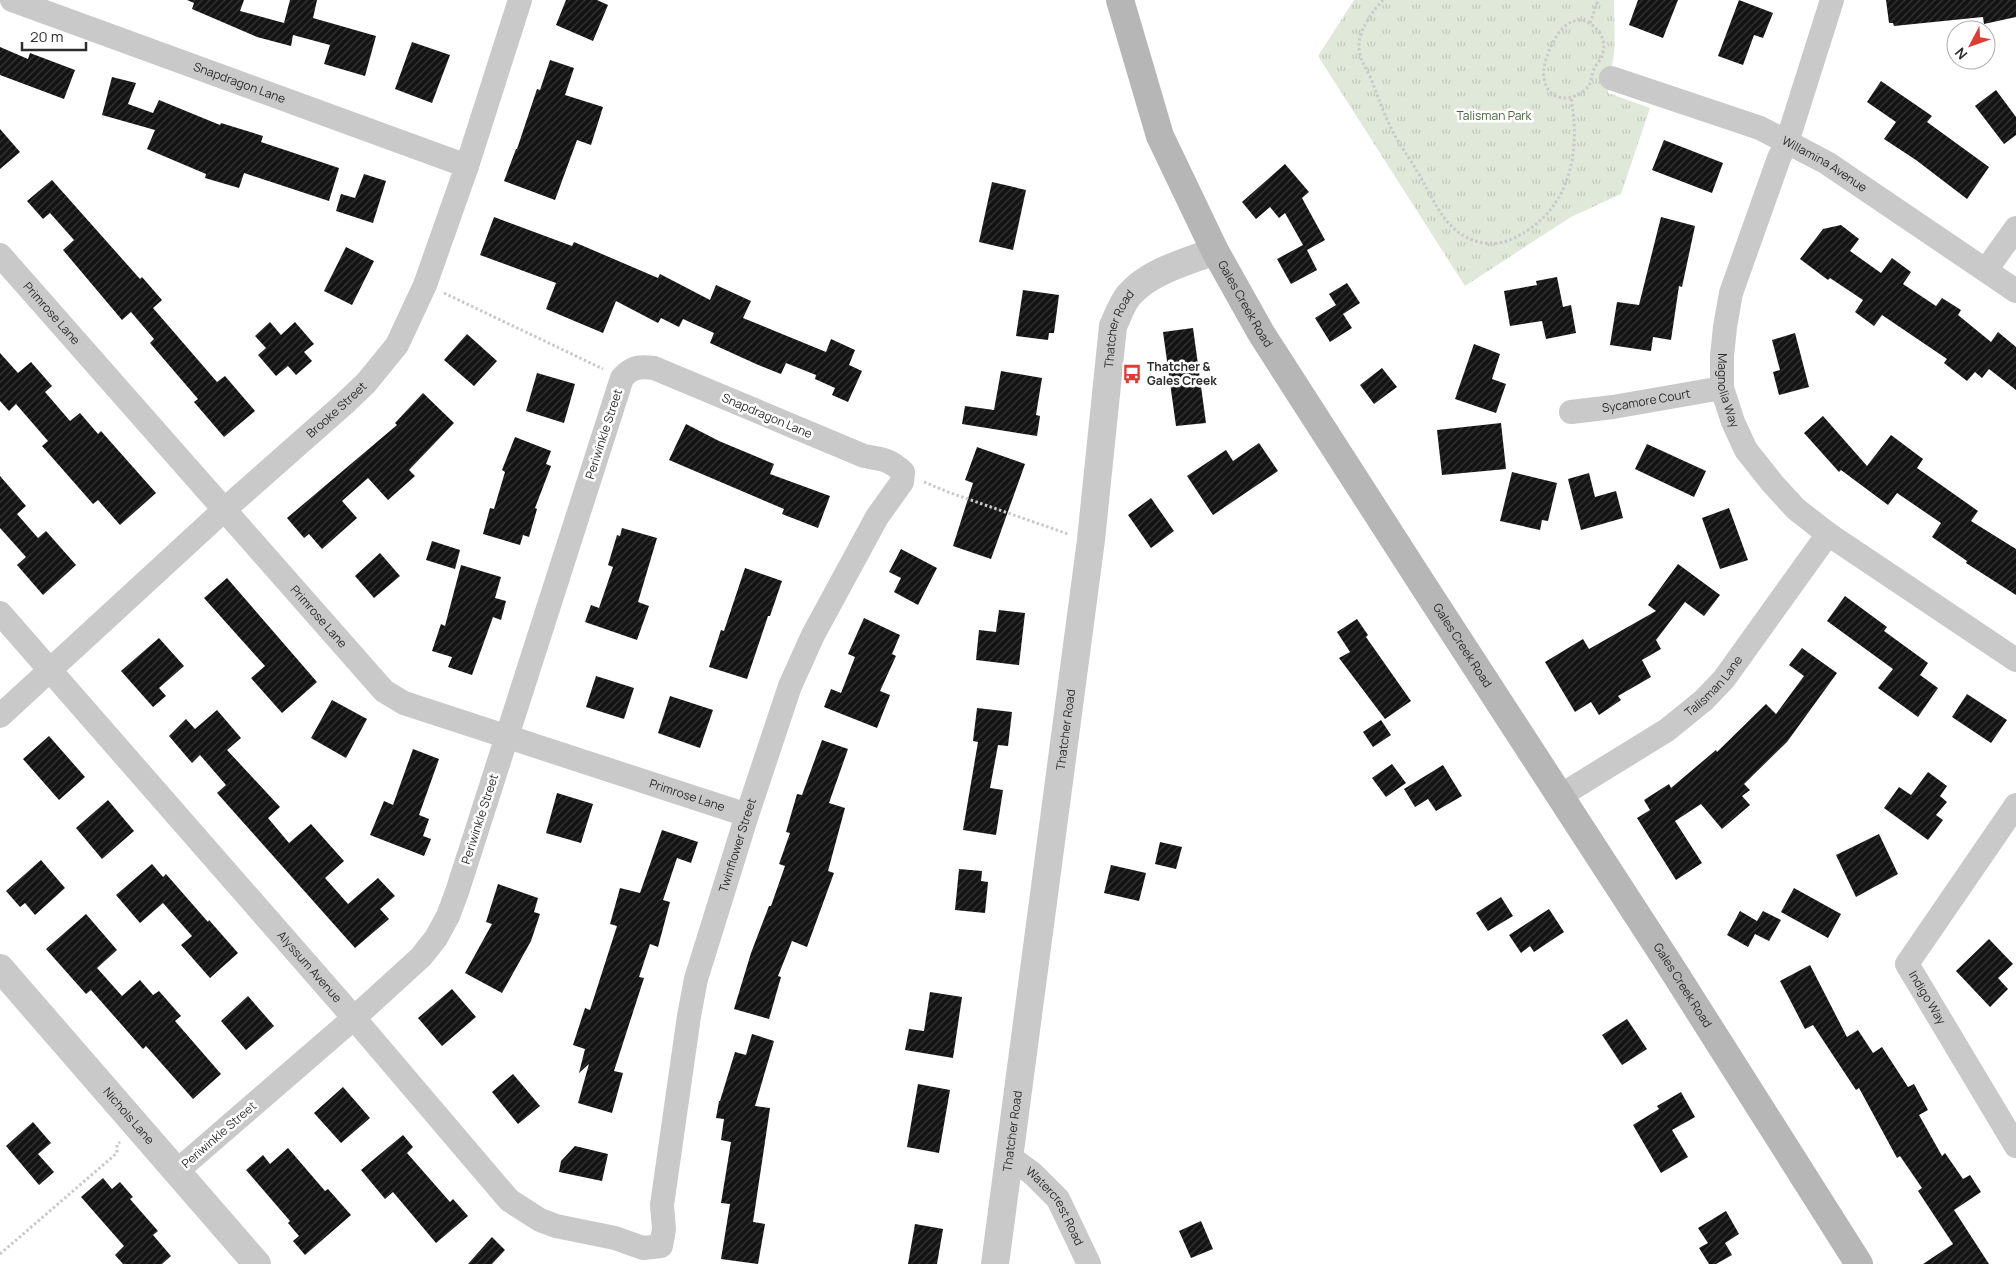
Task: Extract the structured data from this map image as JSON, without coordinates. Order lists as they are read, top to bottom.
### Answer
{
  "streets": {
    "main road": ["Gales Creek Road"],
    "street": [
      "Snapdragon Lane",
      "Willamina Avenue",
      "Primrose Lane",
      "Thatcher Road",
      "Magnolia Way",
      "Sycamore Court",
      "Brooke Street",
      "Periwinkle Street",
      "Talisman Lane",
      "Twinflower Street",
      "Alyssum Avenue",
      "Indigo Way",
      "Nichols Lane",
      "Watercrest Road"
    ]
  },
  "crossings": [
    ["Snapdragon Lane", "Brooke Street"],
    ["Snapdragon Lane", "Periwinkle Street"],
    ["Snapdragon Lane", "Twinflower Street"],
    ["Willamina Avenue", "Magnolia Way"],
    ["Gales Creek Road", "Thatcher Road"],
    ["Gales Creek Road", "Talisman Lane"],
    ["Primrose Lane", "Brooke Street"],
    ["Primrose Lane", "Periwinkle Street"],
    ["Primrose Lane", "Twinflower Street"],
    ["Thatcher Road", "Watercrest Road"],
    ["Magnolia Way", "Sycamore Court"],
    ["Magnolia Way", "Talisman Lane"],
    ["Brooke Street", "Alyssum Avenue"],
    ["Periwinkle Street", "Alyssum Avenue"],
    ["Periwinkle Street", "Nichols Lane"],
    ["Twinflower Street", "Alyssum Avenue"]
  ],
  "parks": ["Talisman Park"],
  "places": {
    "bus stop": ["Thatcher & Gales Creek"]
  },
  "scale_bar": "20 m",
  "north": "bottom left"
}
